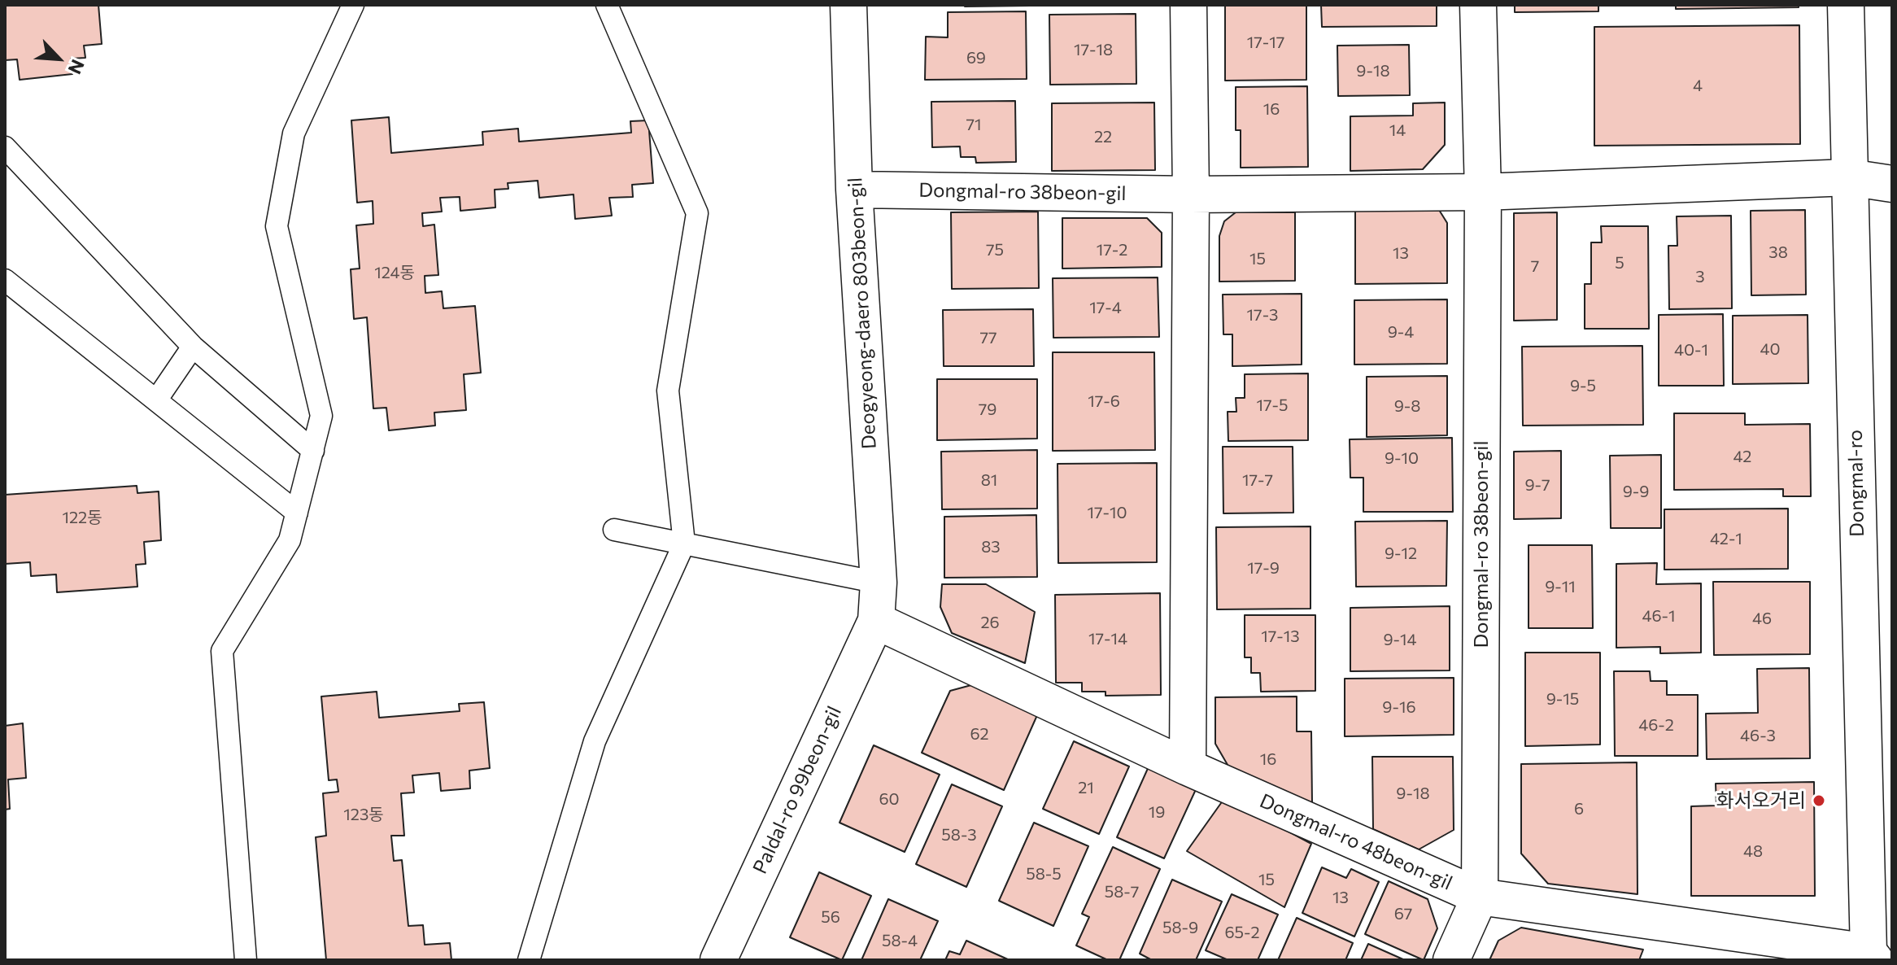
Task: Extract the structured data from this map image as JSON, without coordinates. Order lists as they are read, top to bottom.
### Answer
{
  "streets": {
    "street": [
      "Dongmal-ro 38beon-gil",
      "Deogyeong-daero 803beon-gil",
      "Dongmal-ro",
      "Paldal-ro 99beon-gil",
      "Dongmal-ro 48beon-gil"
    ]
  },
  "crossings": [
    ["Dongmal-ro 38beon-gil", "Deogyeong-daero 803beon-gil"],
    ["Dongmal-ro 38beon-gil", "Dongmal-ro"],
    ["Dongmal-ro 38beon-gil", "Dongmal-ro 48beon-gil"],
    ["Deogyeong-daero 803beon-gil", "Paldal-ro 99beon-gil"],
    ["Deogyeong-daero 803beon-gil", "Dongmal-ro 48beon-gil"],
    ["Dongmal-ro", "Dongmal-ro 48beon-gil"],
    ["Paldal-ro 99beon-gil", "Dongmal-ro 48beon-gil"]
  ],
  "places": ["화서오거리"],
  "house_numbers": [
    "17-17",
    "17-18",
    "69",
    "9-18",
    "4",
    "16",
    "71",
    "14",
    "22",
    "75",
    "17-2",
    "38",
    "13",
    "15",
    "5",
    "7",
    "124동",
    "3",
    "17-4",
    "17-3",
    "9-4",
    "77",
    "40",
    "40-1",
    "9-5",
    "17-6",
    "17-5",
    "9-8",
    "79",
    "42",
    "9-10",
    "81",
    "17-7",
    "9-7",
    "9-9",
    "17-10",
    "122동",
    "42-1",
    "83",
    "9-12",
    "17-9",
    "9-11",
    "46-1",
    "46",
    "26",
    "17-13",
    "17-14",
    "9-14",
    "9-15",
    "9-16",
    "46-2",
    "62",
    "46-3",
    "16",
    "21",
    "9-18",
    "60",
    "6",
    "19",
    "123동",
    "58-3",
    "48",
    "58-5",
    "15",
    "58-7",
    "13",
    "67",
    "56",
    "58-9",
    "65-2",
    "58-4"
  ],
  "north": "bottom right"
}
